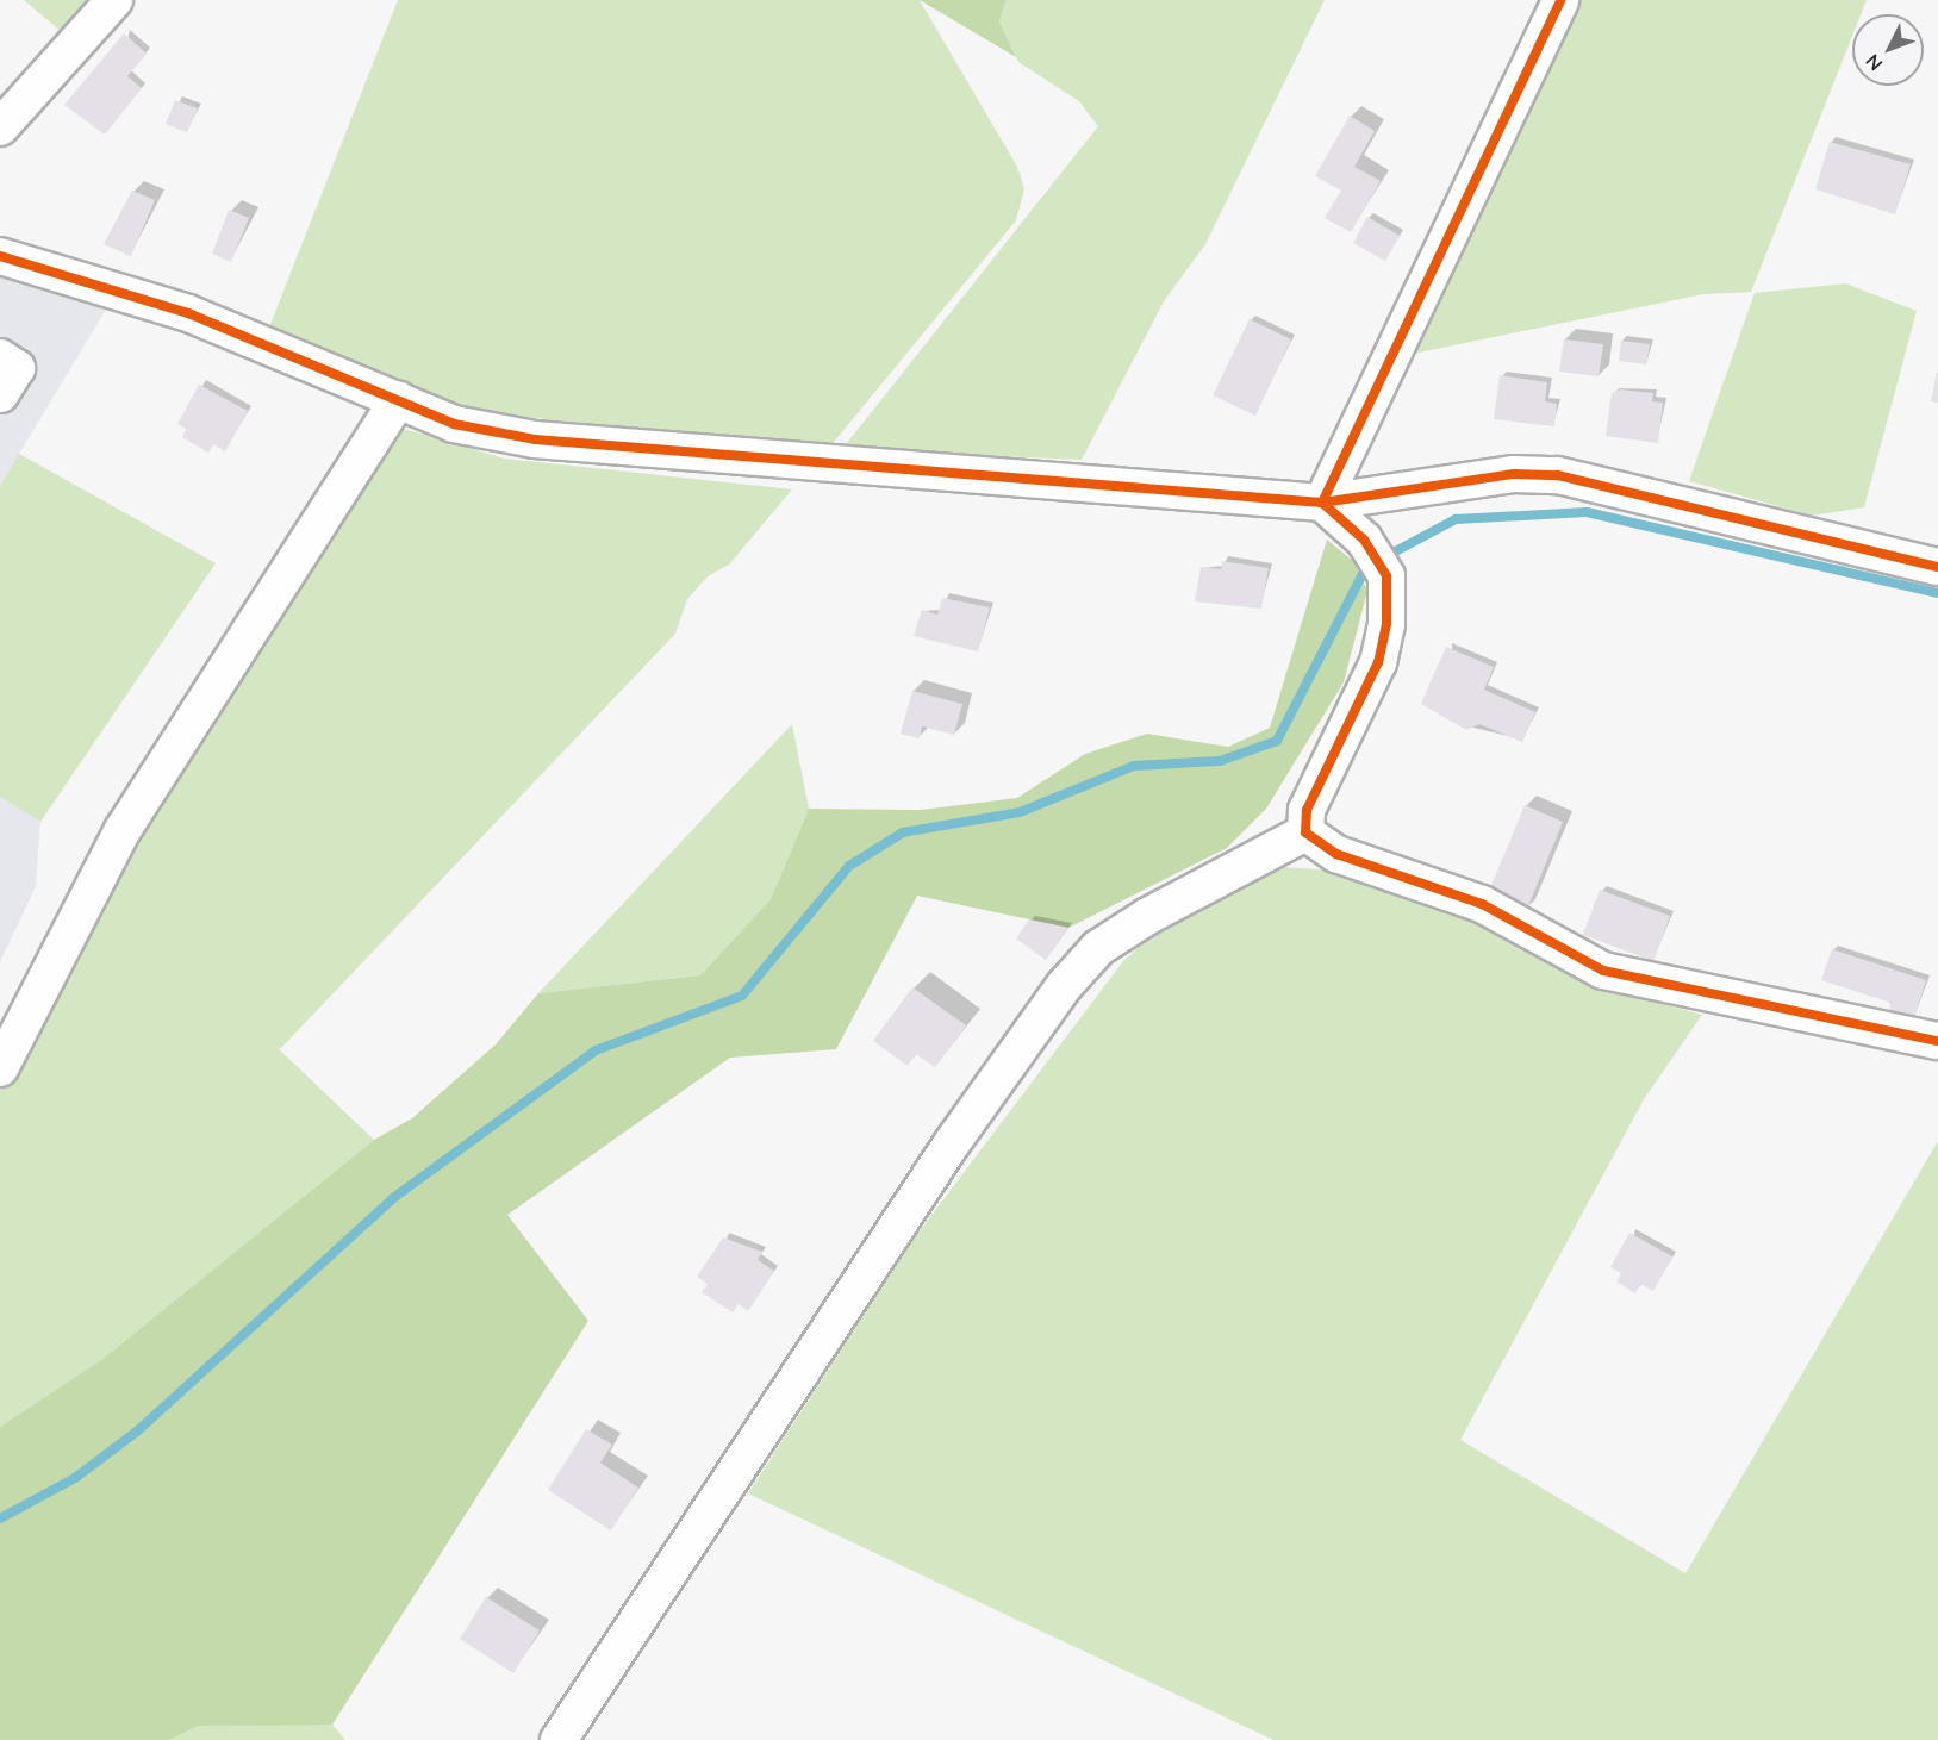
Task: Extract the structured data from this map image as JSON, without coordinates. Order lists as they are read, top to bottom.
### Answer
{
  "north": "bottom left"
}
